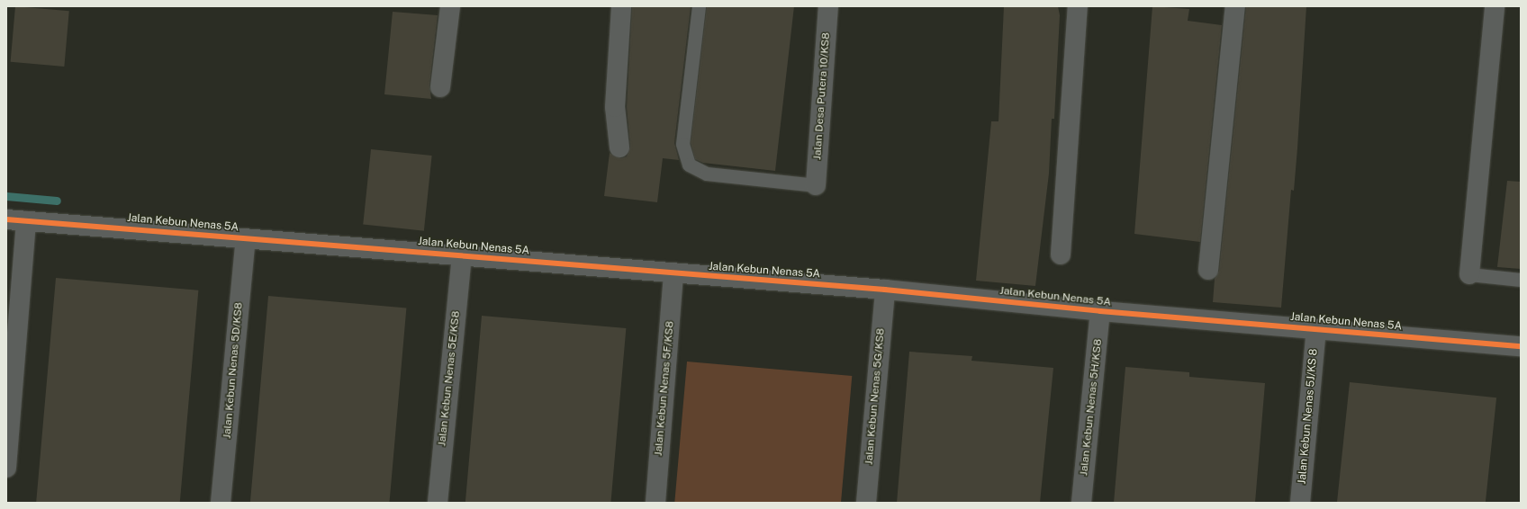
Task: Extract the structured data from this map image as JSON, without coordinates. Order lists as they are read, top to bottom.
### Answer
{
  "streets": {
    "street": [
      "Jalan Desa Putera 10/KS8",
      "Jalan Kebun Nenas 5A",
      "Jalan Kebun Nenas 5D/KS8",
      "Jalan Kebun Nenas 5E/KS8",
      "Jalan Kebun Nenas 5F/KS8",
      "Jalan Kebun Nenas 5G/KS8",
      "Jalan Kebun Nenas 5H/KS8",
      "Jalan Kebun Nenas 5J/KS 8"
    ]
  },
  "crossings": [
    ["Jalan Kebun Nenas 5A", "Jalan Kebun Nenas 5D/KS8"],
    ["Jalan Kebun Nenas 5A", "Jalan Kebun Nenas 5E/KS8"],
    ["Jalan Kebun Nenas 5A", "Jalan Kebun Nenas 5F/KS8"],
    ["Jalan Kebun Nenas 5A", "Jalan Kebun Nenas 5G/KS8"],
    ["Jalan Kebun Nenas 5A", "Jalan Kebun Nenas 5H/KS8"],
    ["Jalan Kebun Nenas 5A", "Jalan Kebun Nenas 5J/KS 8"]
  ]
}
